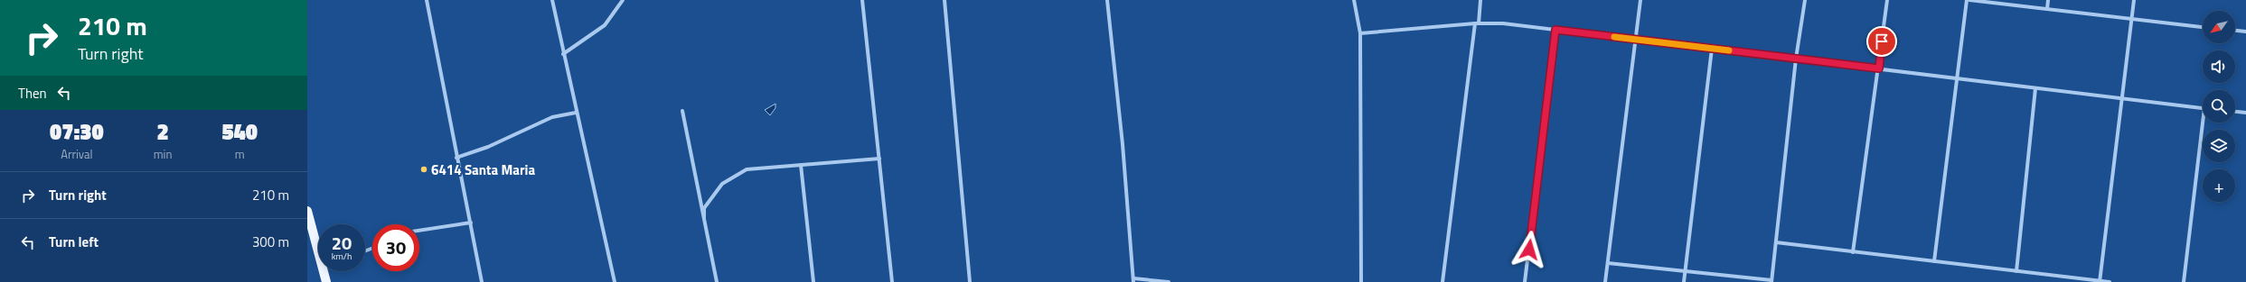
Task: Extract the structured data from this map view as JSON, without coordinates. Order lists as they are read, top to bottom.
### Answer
{
  "places": ["6414 Santa Maria"],
  "north": "bottom left",
  "page": {
    "turn": ["210 m", "Turn right"],
    "map_buttons": "+",
    "then": "Then",
    "eta": [
      "07:30",
      "Arrival",
      "2",
      "min",
      "540",
      "m"
    ],
    "list": [
      {
        "name": "Turn right",
        "value": "210 m"
      },
      {
        "name": "Turn left",
        "value": "300 m"
      }
    ],
    "speed": "20 km/h",
    "limit": "30"
  }
}
